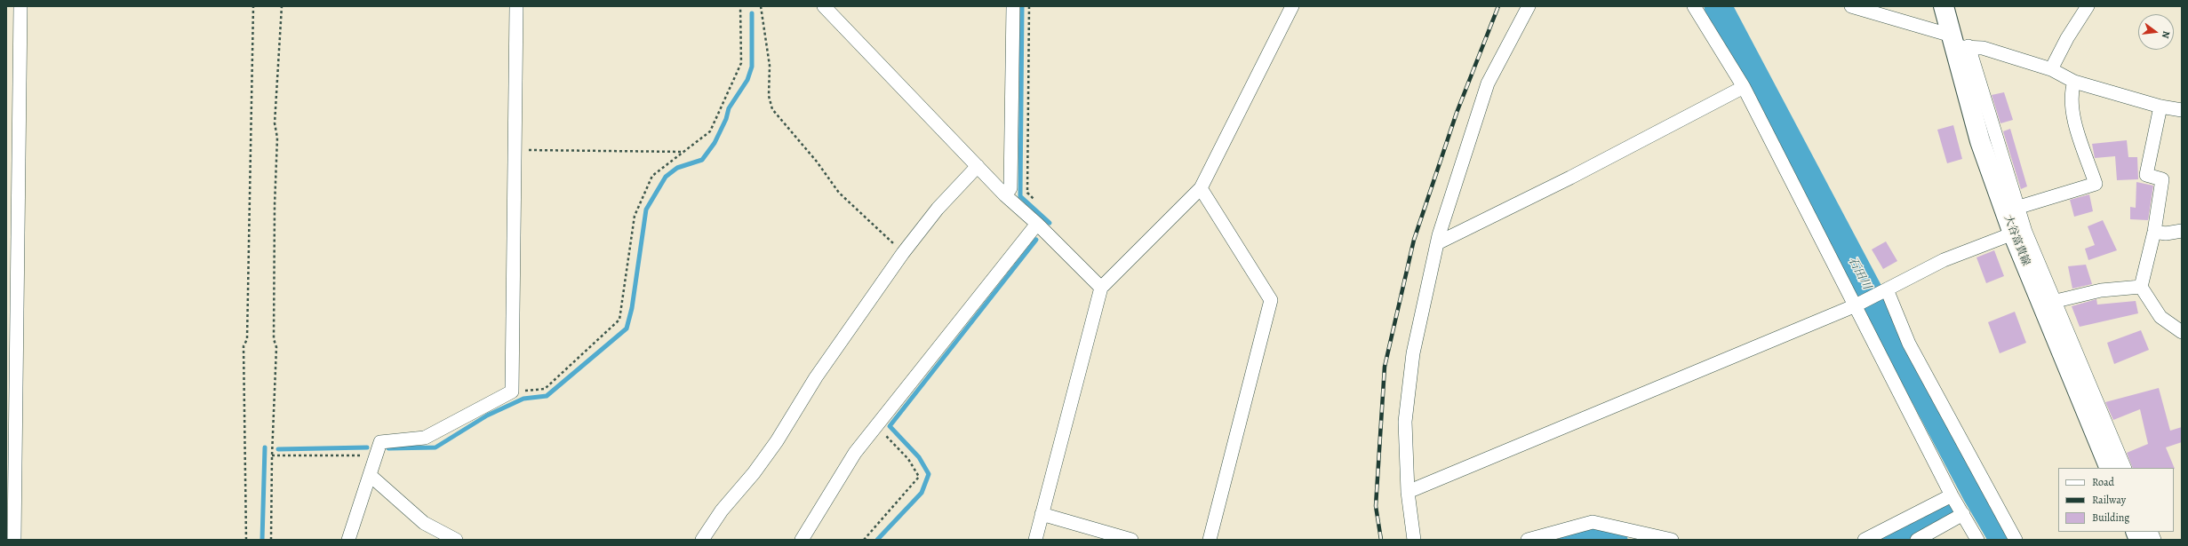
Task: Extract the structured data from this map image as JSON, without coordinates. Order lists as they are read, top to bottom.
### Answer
{
  "streets": {
    "main road": ["大谷富貴線"]
  },
  "water": ["石田川"],
  "legend": ["Road", "Railway", "Building"],
  "north": "right"
}
